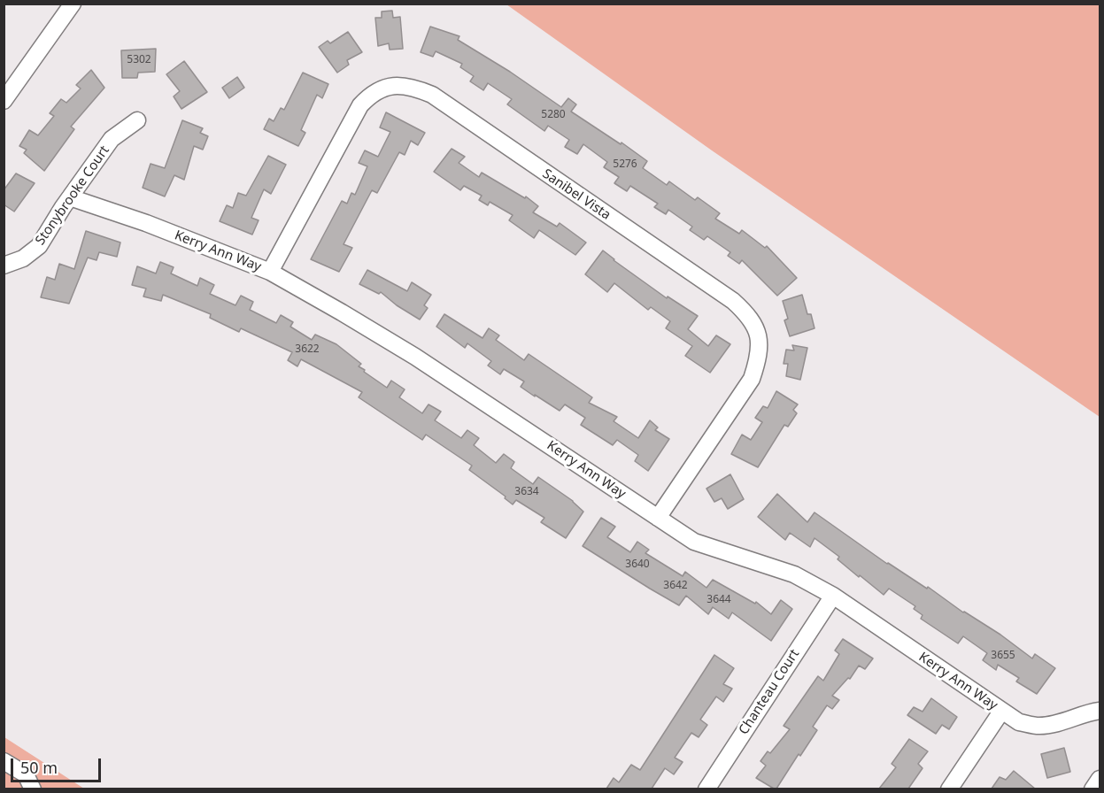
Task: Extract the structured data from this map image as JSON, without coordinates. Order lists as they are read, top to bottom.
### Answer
{
  "streets": {
    "street": [
      "Sanibel Vista",
      "Stonybrooke Court",
      "Kerry Ann Way",
      "Chanteau Court"
    ]
  },
  "crossings": [
    ["Sanibel Vista", "Kerry Ann Way"],
    ["Stonybrooke Court", "Kerry Ann Way"],
    ["Kerry Ann Way", "Chanteau Court"]
  ],
  "house_numbers": [
    "5302",
    "5280",
    "5276",
    "3622",
    "3634",
    "3640",
    "3642",
    "3644",
    "3655"
  ],
  "scale_bar": "50 m"
}
